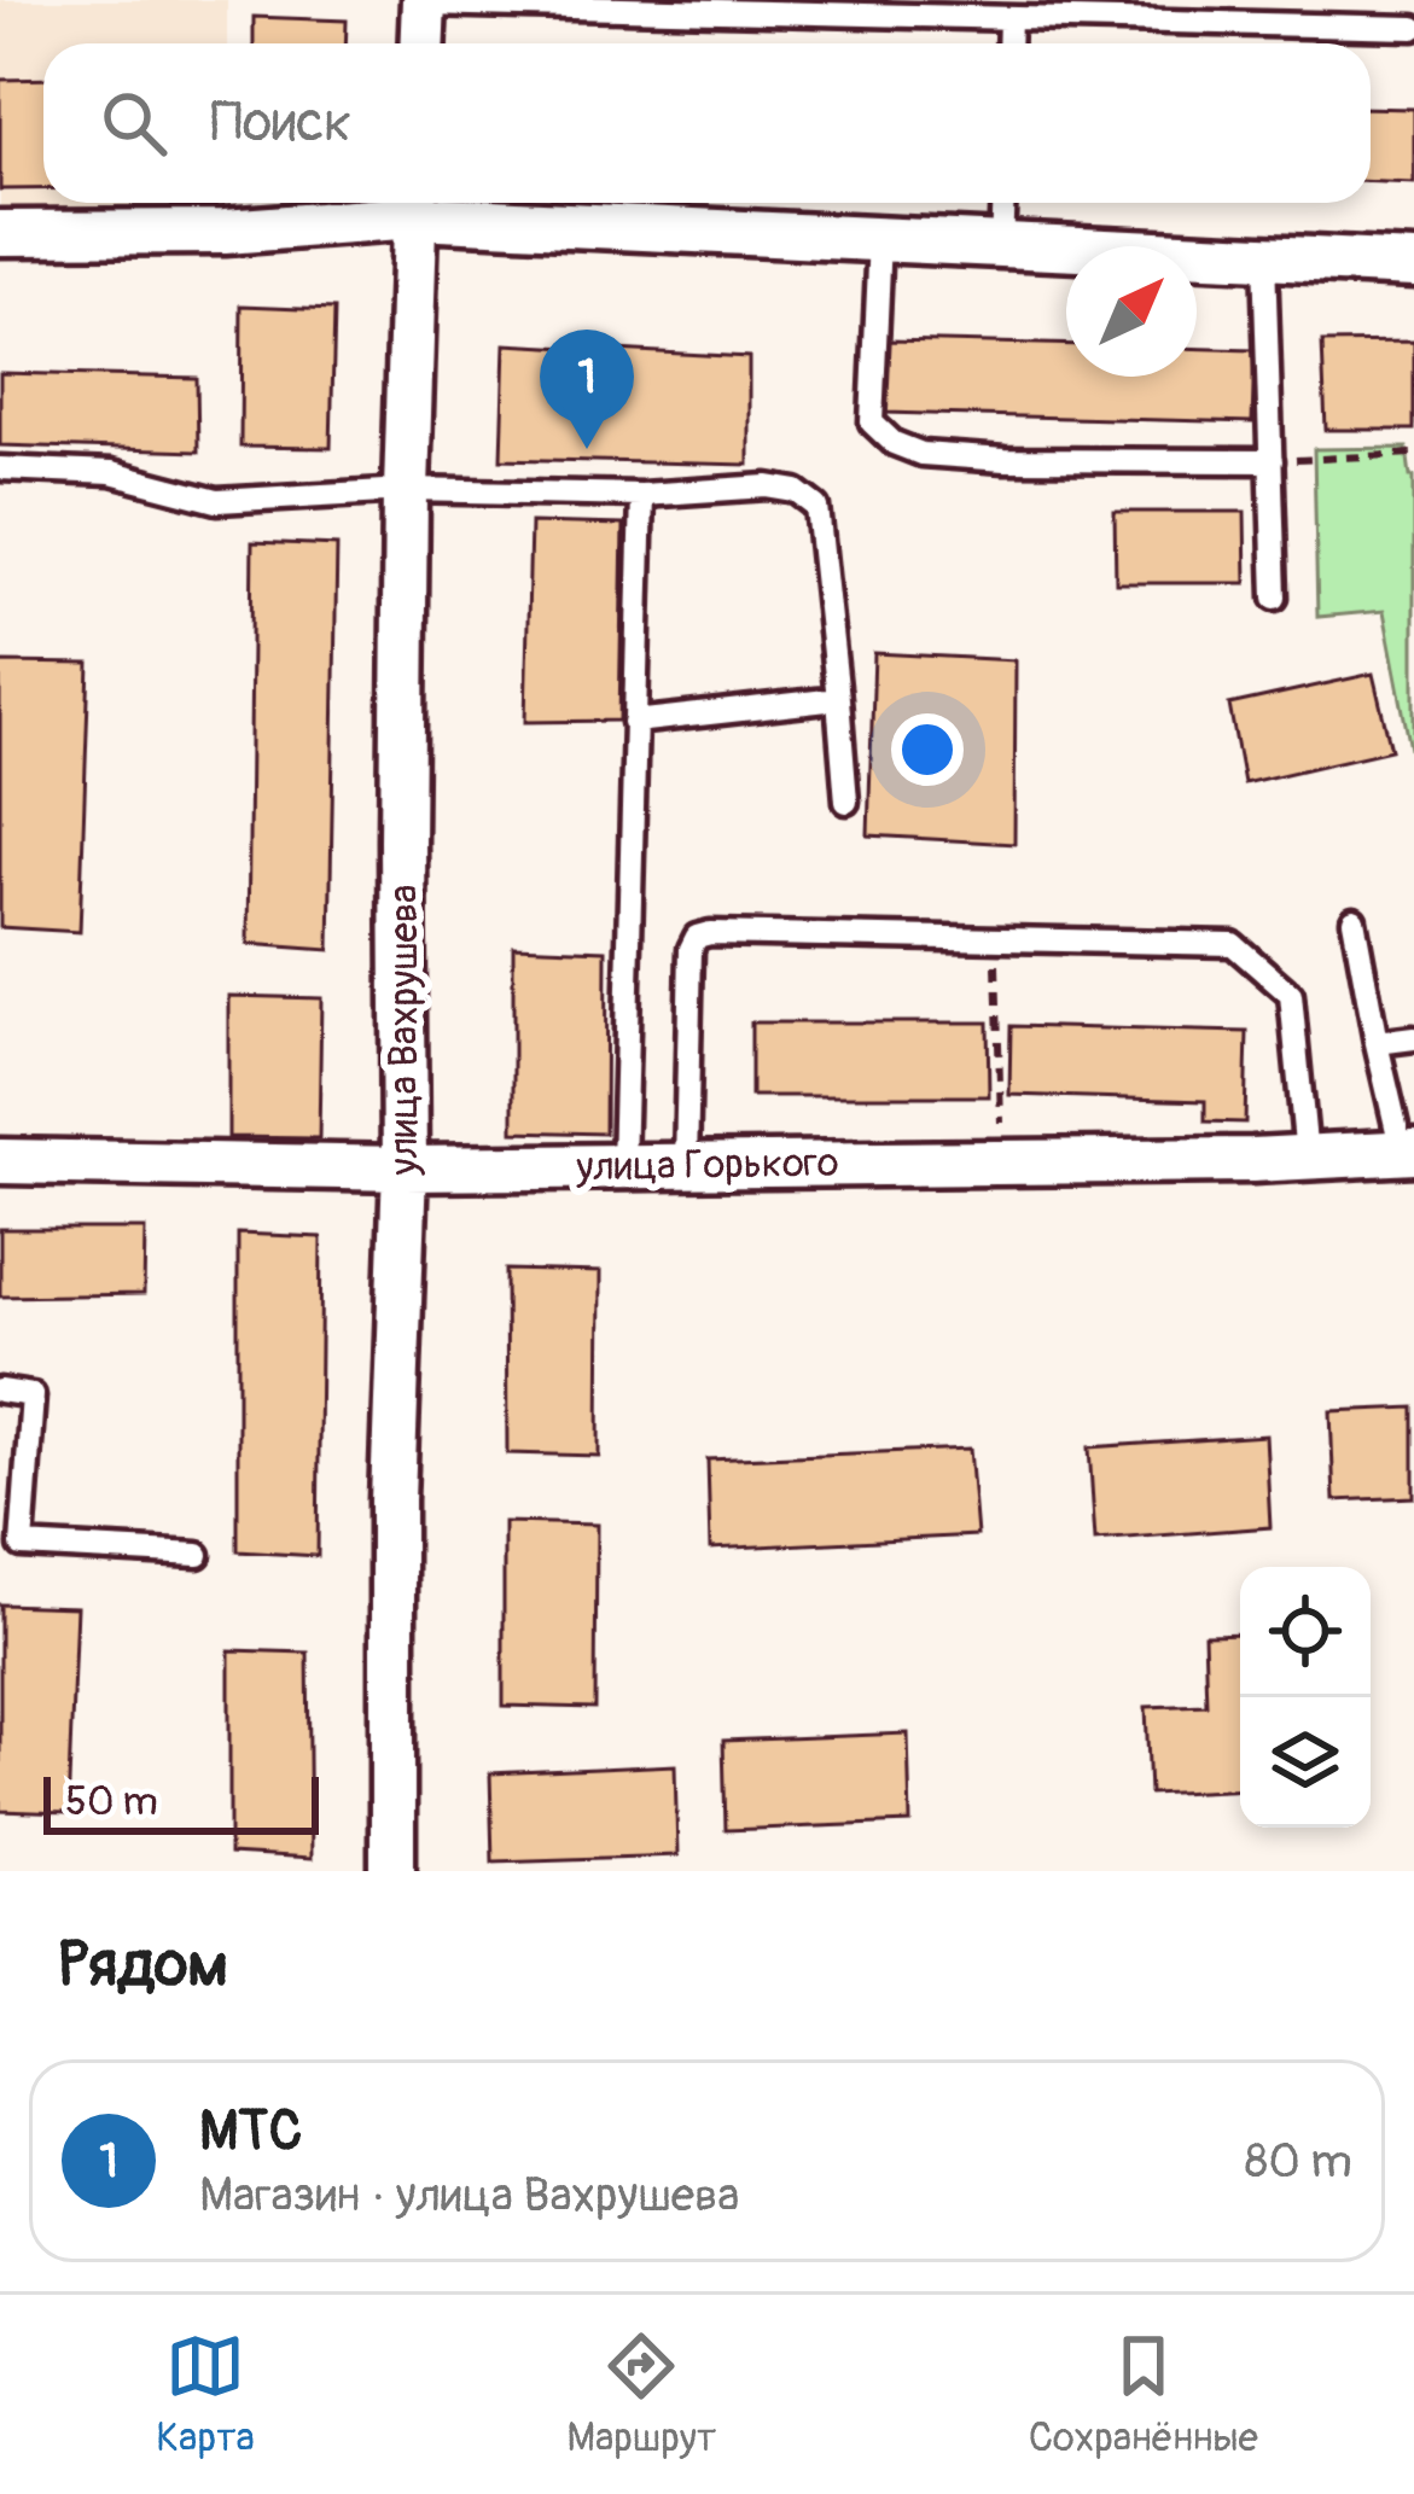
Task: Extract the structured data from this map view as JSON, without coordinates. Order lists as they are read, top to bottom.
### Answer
{
  "streets": {
    "street": ["улица Вахрушева", "улица Горького"]
  },
  "crossings": [
    ["улица Вахрушева", "улица Горького"]
  ],
  "scale_bar": "50 m",
  "north": "top right",
  "page": {
    "search": "Поиск",
    "pins": "1",
    "scale": "50 m",
    "heading": "Рядом",
    "list": [
      {
        "mark": "1",
        "name": "МТС",
        "note": "Магазин · улица Вахрушева",
        "value": "80 m"
      }
    ],
    "nav": ["Карта", "Маршрут", "Сохранённые"]
  }
}
